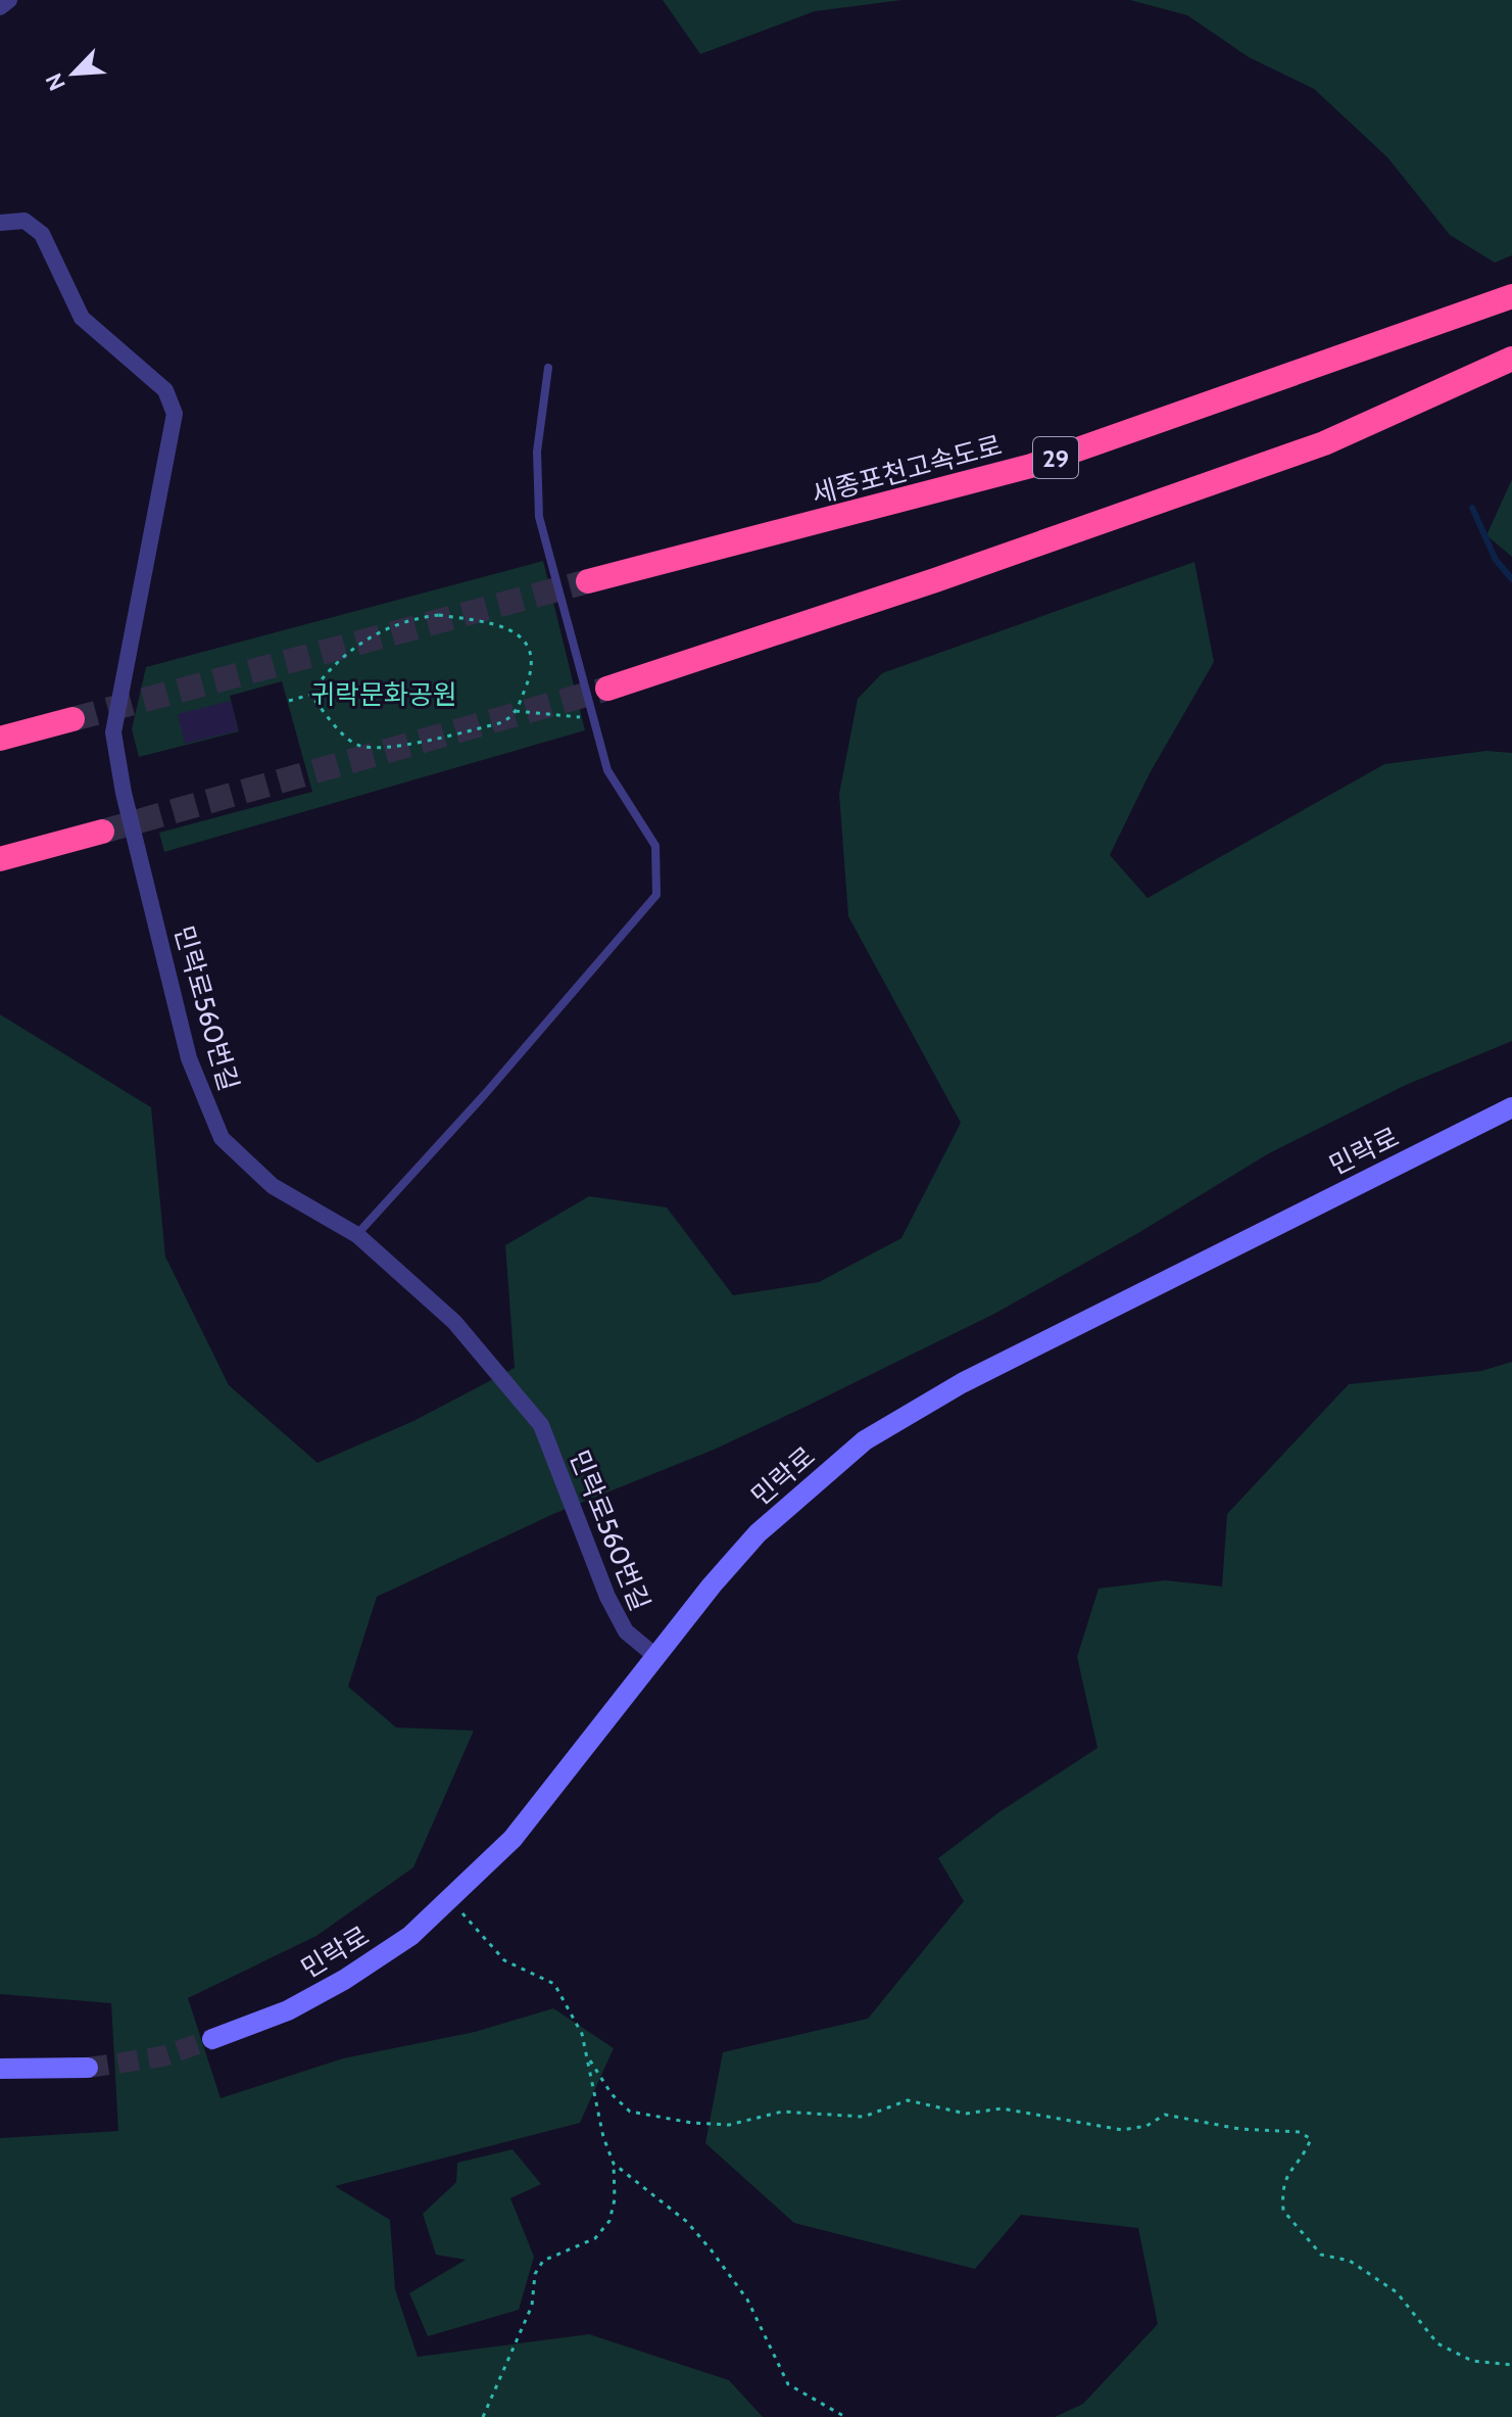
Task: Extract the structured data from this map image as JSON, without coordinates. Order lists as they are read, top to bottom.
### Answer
{
  "streets": {
    "highway": ["29", "세종포천고속도로"],
    "main road": ["민락로"],
    "street": ["민락로560번길"]
  },
  "crossings": [
    ["민락로560번길", "민락로"]
  ],
  "parks": ["귀락문화공원"],
  "north": "bottom left"
}
